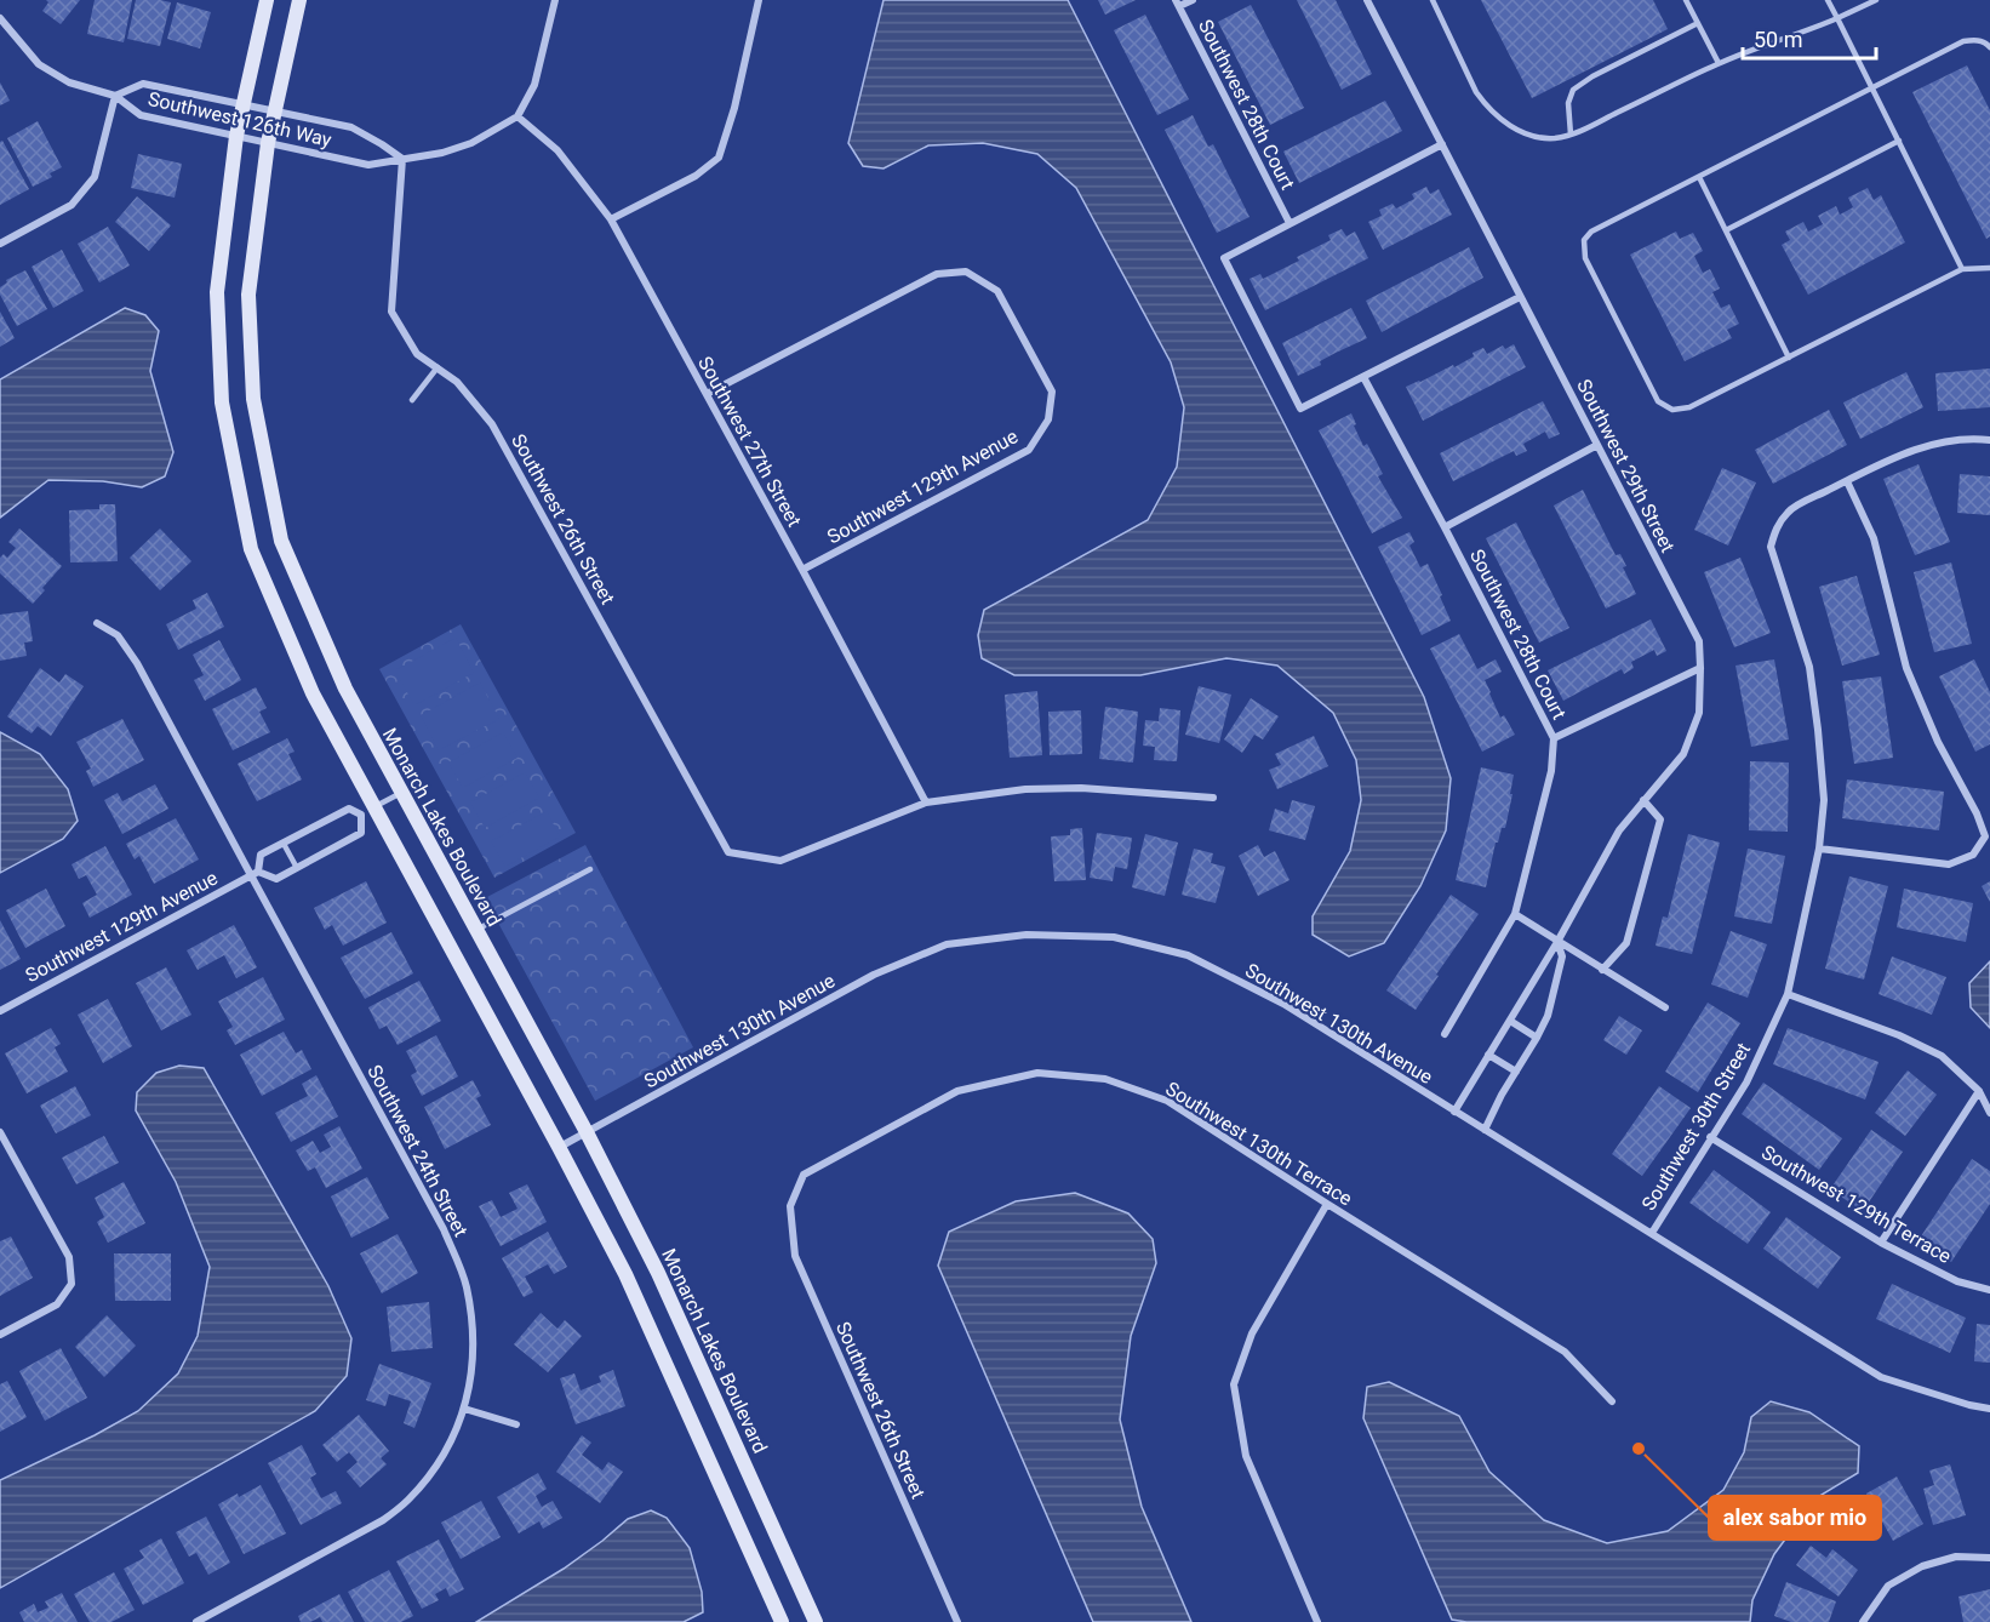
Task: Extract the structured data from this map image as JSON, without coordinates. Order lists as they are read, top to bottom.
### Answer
{
  "streets": {
    "street": [
      "Southwest 28th Court",
      "Southwest 126th Way",
      "Southwest 27th Street",
      "Southwest 29th Street",
      "Southwest 129th Avenue",
      "Southwest 26th Street",
      "Monarch Lakes Boulevard",
      "Southwest 130th Avenue",
      "Southwest 30th Street",
      "Southwest 130th Terrace",
      "Southwest 24th Street",
      "Southwest 129th Terrace"
    ]
  },
  "crossings": [
    ["Southwest 126th Way", "Southwest 27th Street"],
    ["Southwest 126th Way", "Southwest 26th Street"],
    ["Southwest 126th Way", "Monarch Lakes Boulevard"],
    ["Southwest 27th Street", "Southwest 129th Avenue"],
    ["Southwest 27th Street", "Southwest 26th Street"],
    ["Southwest 29th Street", "Southwest 130th Avenue"],
    ["Southwest 129th Avenue", "Southwest 24th Street"],
    ["Southwest 26th Street", "Southwest 130th Terrace"],
    ["Monarch Lakes Boulevard", "Southwest 130th Avenue"],
    ["Southwest 130th Avenue", "Southwest 30th Street"],
    ["Southwest 30th Street", "Southwest 129th Terrace"]
  ],
  "places": ["alex sabor mio"],
  "scale_bar": "50 m"
}
